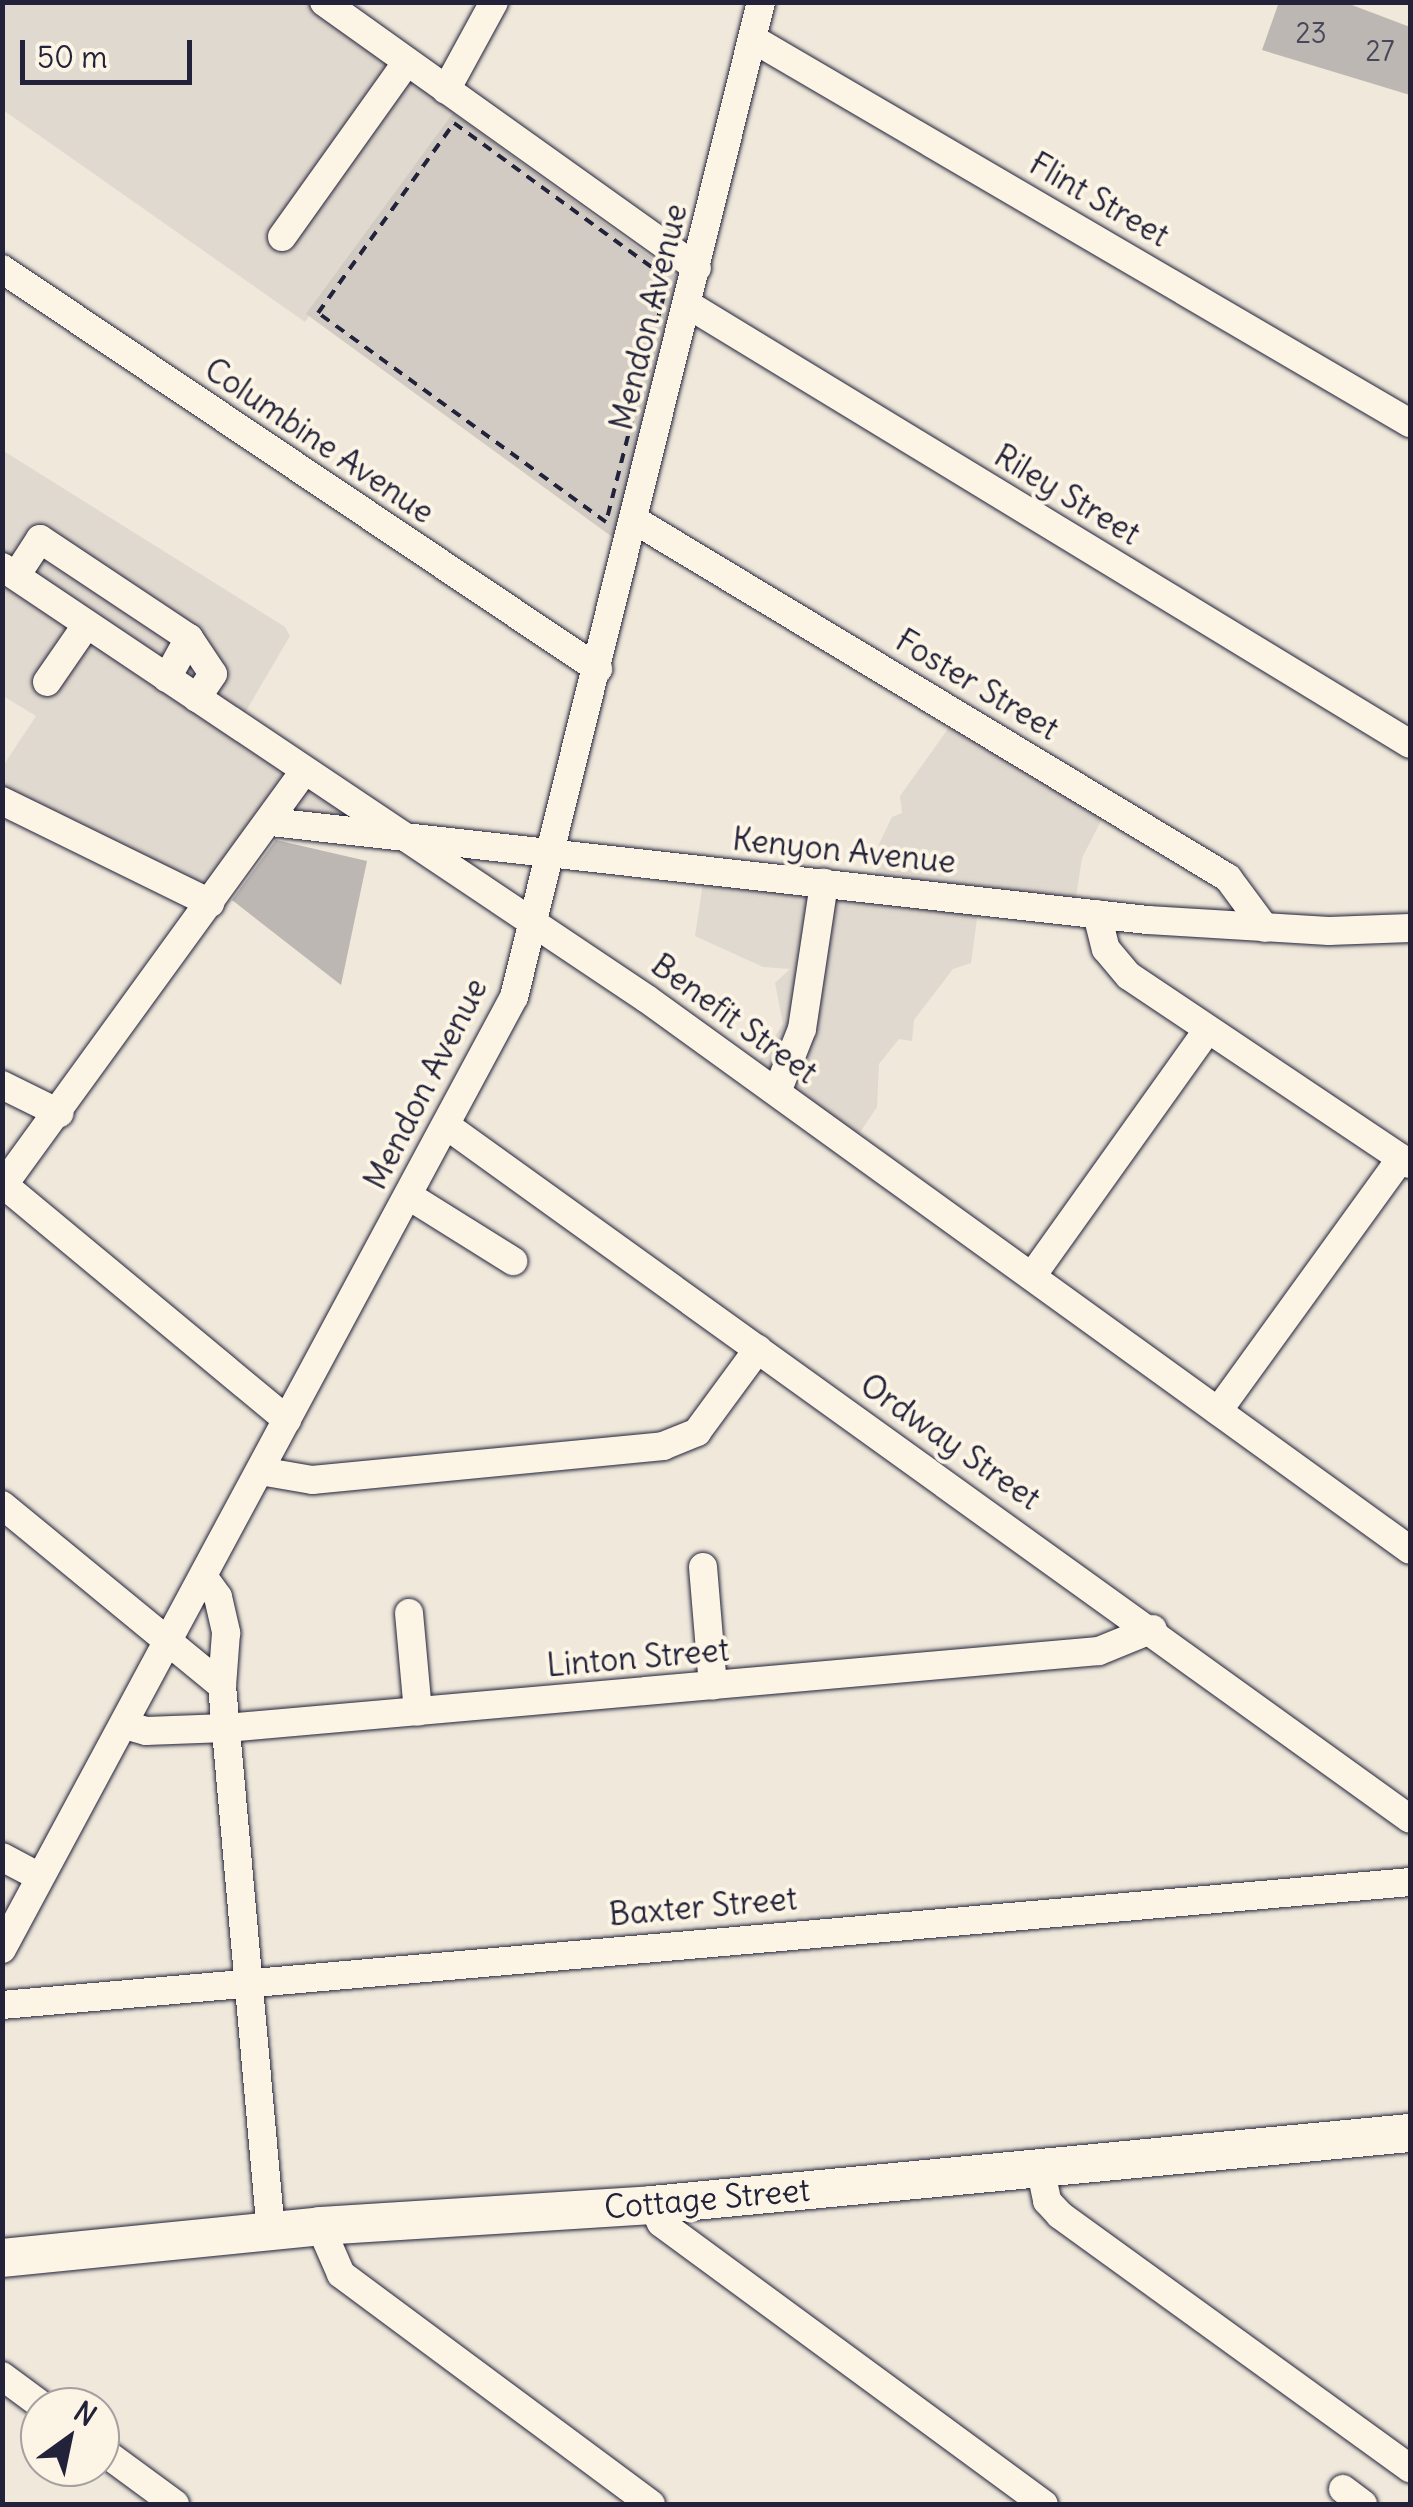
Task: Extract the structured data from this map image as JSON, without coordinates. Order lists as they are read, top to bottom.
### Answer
{
  "streets": {
    "main road": ["Cottage Street"],
    "street": [
      "Flint Street",
      "Mendon Avenue",
      "Columbine Avenue",
      "Riley Street",
      "Foster Street",
      "Kenyon Avenue",
      "Benefit Street",
      "Ordway Street",
      "Linton Street",
      "Baxter Street"
    ]
  },
  "crossings": [
    ["Flint Street", "Mendon Avenue"],
    ["Mendon Avenue", "Columbine Avenue"],
    ["Mendon Avenue", "Riley Street"],
    ["Mendon Avenue", "Foster Street"],
    ["Mendon Avenue", "Kenyon Avenue"],
    ["Mendon Avenue", "Benefit Street"],
    ["Mendon Avenue", "Ordway Street"],
    ["Mendon Avenue", "Linton Street"],
    ["Foster Street", "Kenyon Avenue"],
    ["Kenyon Avenue", "Benefit Street"],
    ["Ordway Street", "Linton Street"]
  ],
  "house_numbers": ["23", "27"],
  "scale_bar": "50 m",
  "north": "top right"
}
